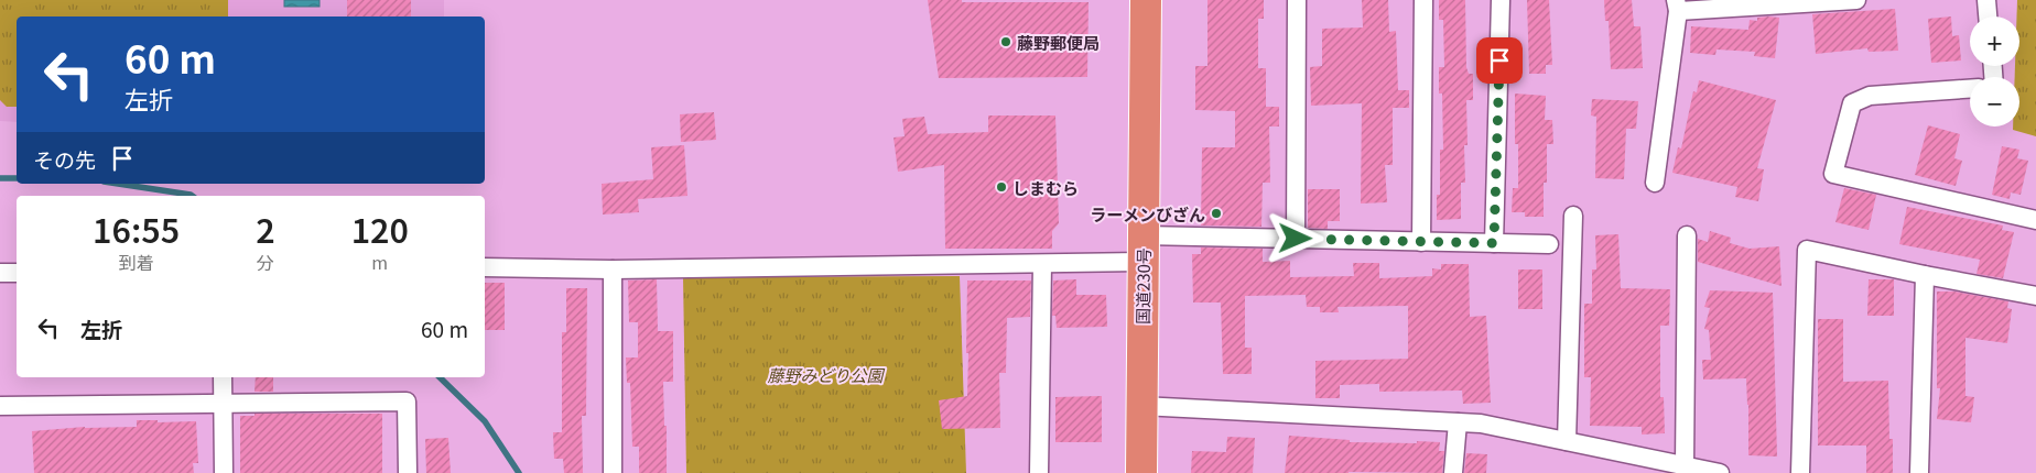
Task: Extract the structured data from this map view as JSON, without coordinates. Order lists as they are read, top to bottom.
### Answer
{
  "streets": {
    "highway": ["国道230号"]
  },
  "parks": ["藤野みどり公園"],
  "places": ["藤野郵便局", "しまむら", "ラーメンびざん"],
  "page": {
    "map_buttons": ["+", "−"],
    "turn": ["60 m", "左折"],
    "then": "その先",
    "eta": [
      "16:55",
      "到着",
      "2",
      "分",
      "120",
      "m"
    ],
    "list": [
      {
        "name": "左折",
        "value": "60 m"
      }
    ]
  }
}
